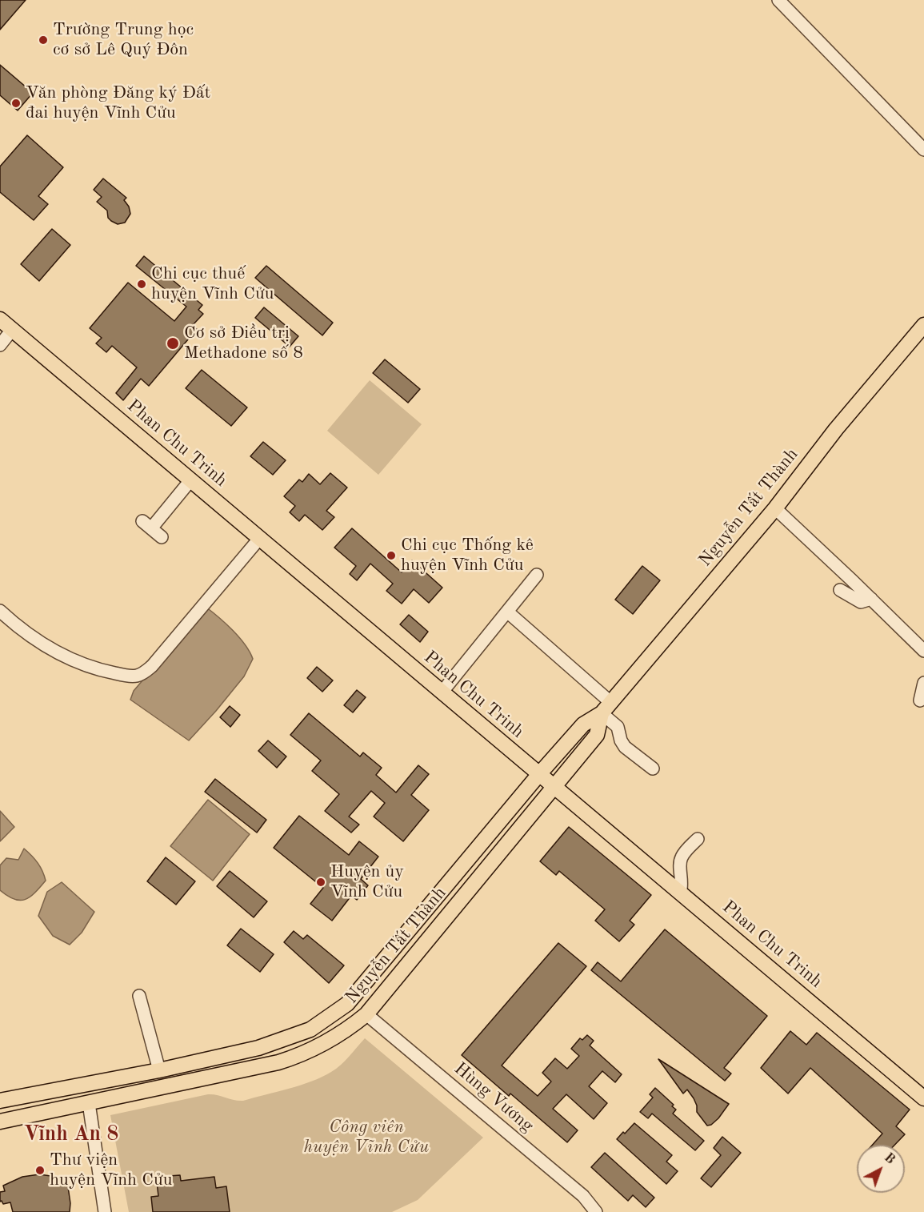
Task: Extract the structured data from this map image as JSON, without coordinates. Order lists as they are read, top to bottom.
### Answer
{
  "streets": {
    "main road": ["Phan Chu Trinh", "Nguyễn Tất Thành"],
    "street": ["Hùng Vương"]
  },
  "crossings": [
    ["Phan Chu Trinh", "Nguyễn Tất Thành"],
    ["Nguyễn Tất Thành", "Hùng Vương"]
  ],
  "districts": ["Vĩnh An 8"],
  "parks": ["Công viên huyện Vĩnh Cửu"],
  "places": [
    "Trường Trung học cơ sở Lê Quý Đôn",
    "Văn phòng Đăng ký Đất đai huyện Vĩnh Cửu",
    "Chi cục thuế huyện Vĩnh Cửu",
    "Cơ sở Điều trị Methadone số 8",
    "Chi cục Thống kê huyện Vĩnh Cửu",
    "Huyện ủy Vĩnh Cửu",
    "Thư viện huyện Vĩnh Cửu"
  ],
  "north": "top right"
}
